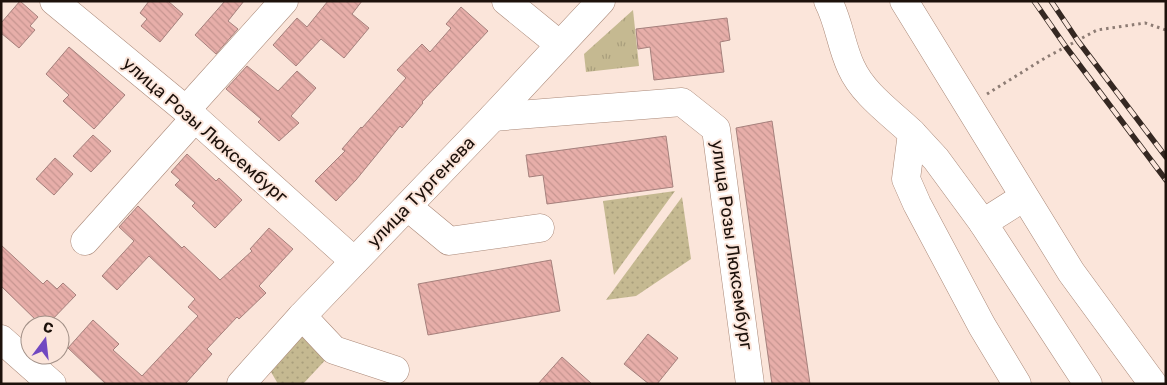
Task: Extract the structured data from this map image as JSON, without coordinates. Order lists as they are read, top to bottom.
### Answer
{
  "streets": {
    "street": ["улица Розы Люксембург", "улица Тургенева"]
  },
  "crossings": [
    ["улица Розы Люксембург", "улица Тургенева"]
  ],
  "north": "top"
}
